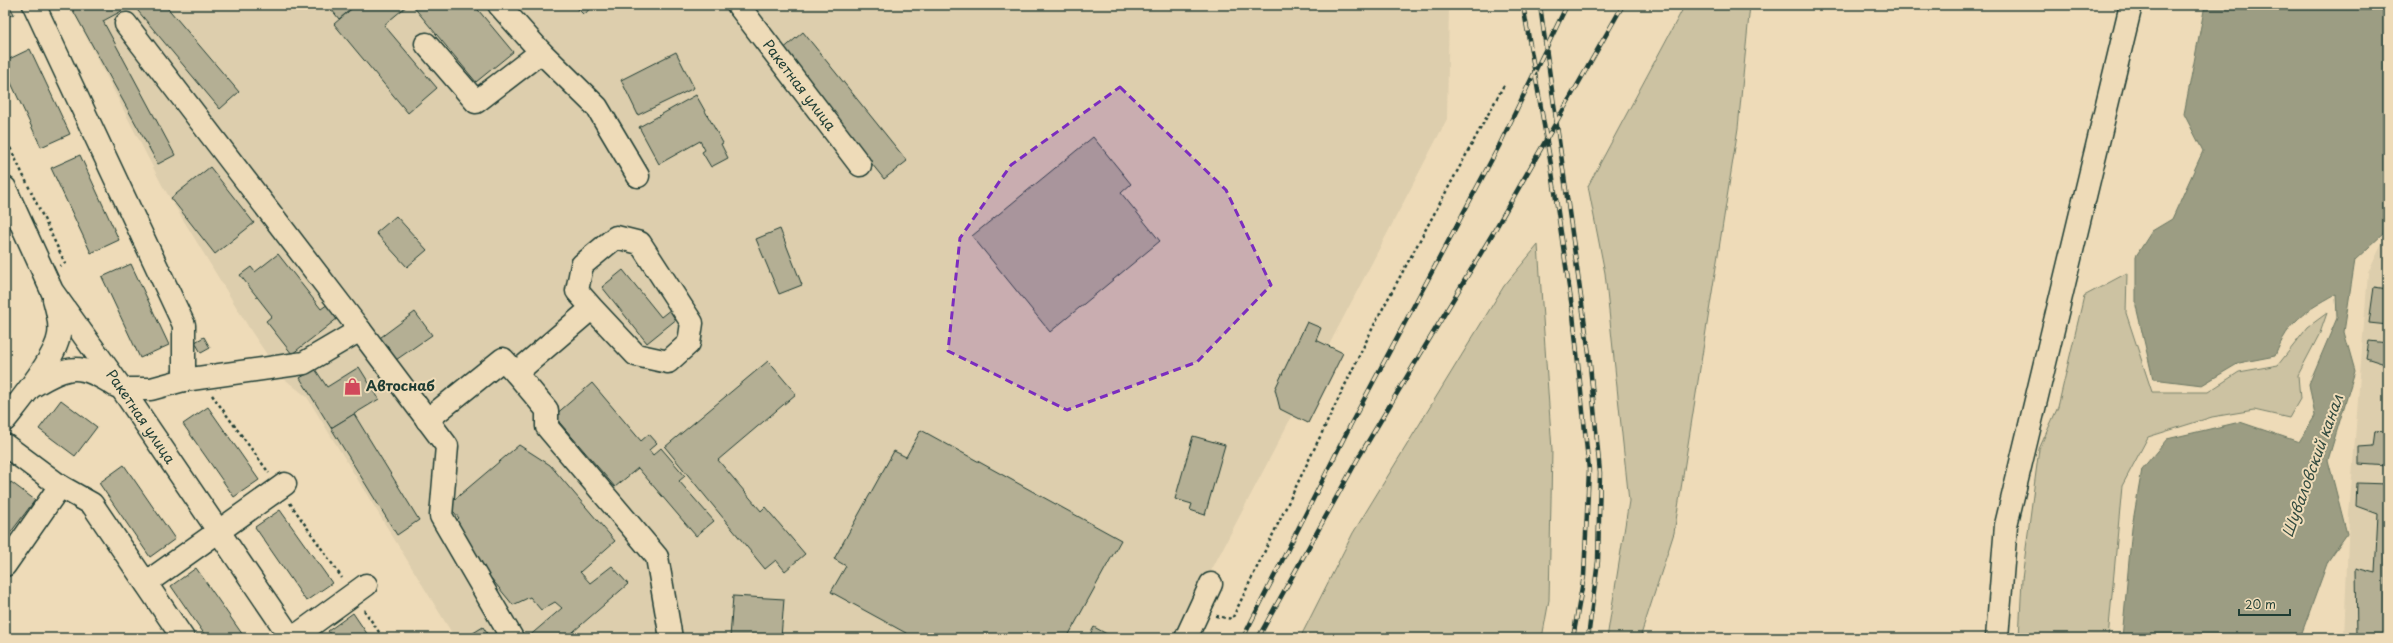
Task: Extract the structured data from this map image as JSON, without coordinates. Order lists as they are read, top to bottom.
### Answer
{
  "streets": {
    "street": ["Ракетная улица"]
  },
  "water": ["Шуваловский канал"],
  "places": {
    "shop": ["Автоснаб"]
  },
  "scale_bar": "20 m"
}
